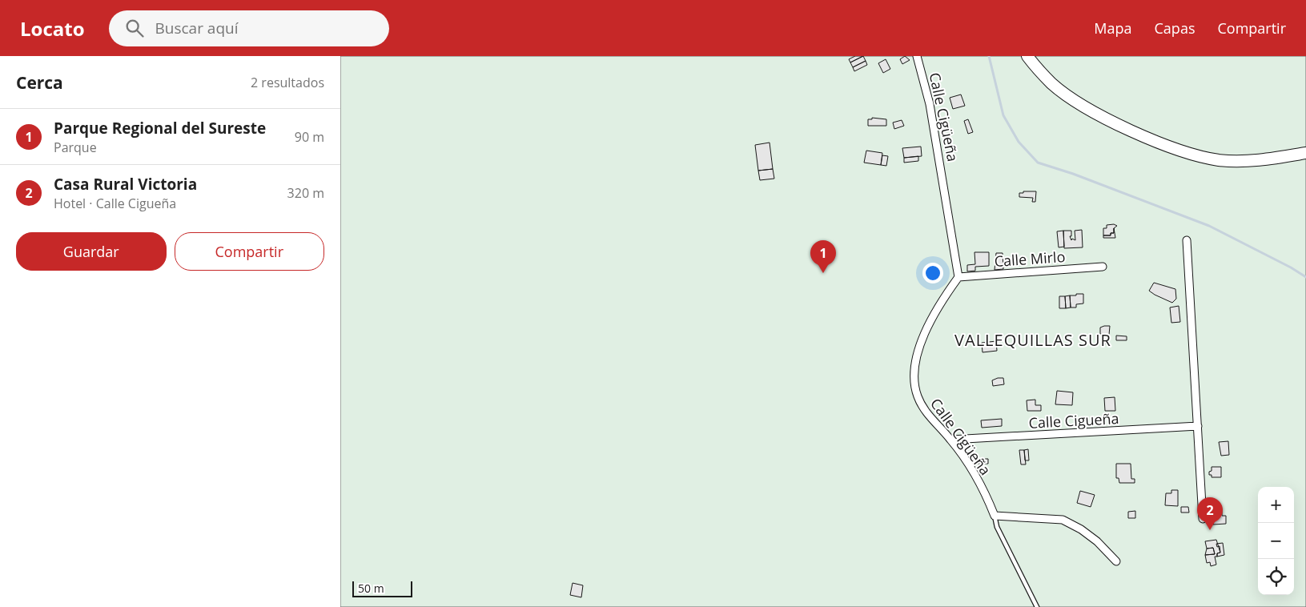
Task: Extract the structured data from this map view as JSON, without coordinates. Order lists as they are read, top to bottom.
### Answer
{
  "streets": {
    "street": ["Calle Cigüeña", "Calle Mirlo", "Calle Cigueña"]
  },
  "crossings": [
    ["Calle Cigüeña", "Calle Mirlo"],
    ["Calle Cigüeña", "Calle Cigueña"]
  ],
  "districts": ["VALLEQUILLAS SUR"],
  "scale_bar": "50 m",
  "page": {
    "header": "Locato",
    "search": "Buscar aquí",
    "nav": ["Mapa", "Capas", "Compartir"],
    "heading": ["Cerca", "2 resultados"],
    "list": [
      {
        "mark": "1",
        "name": "Parque Regional del Sureste",
        "note": "Parque",
        "value": "90 m"
      },
      {
        "mark": "2",
        "name": "Casa Rural Victoria",
        "note": "Hotel · Calle Cigueña",
        "value": "320 m"
      }
    ],
    "buttons": ["Guardar", "Compartir"],
    "pins": ["1", "2"],
    "map_buttons": ["+", "−"],
    "scale": "50 m"
  }
}
